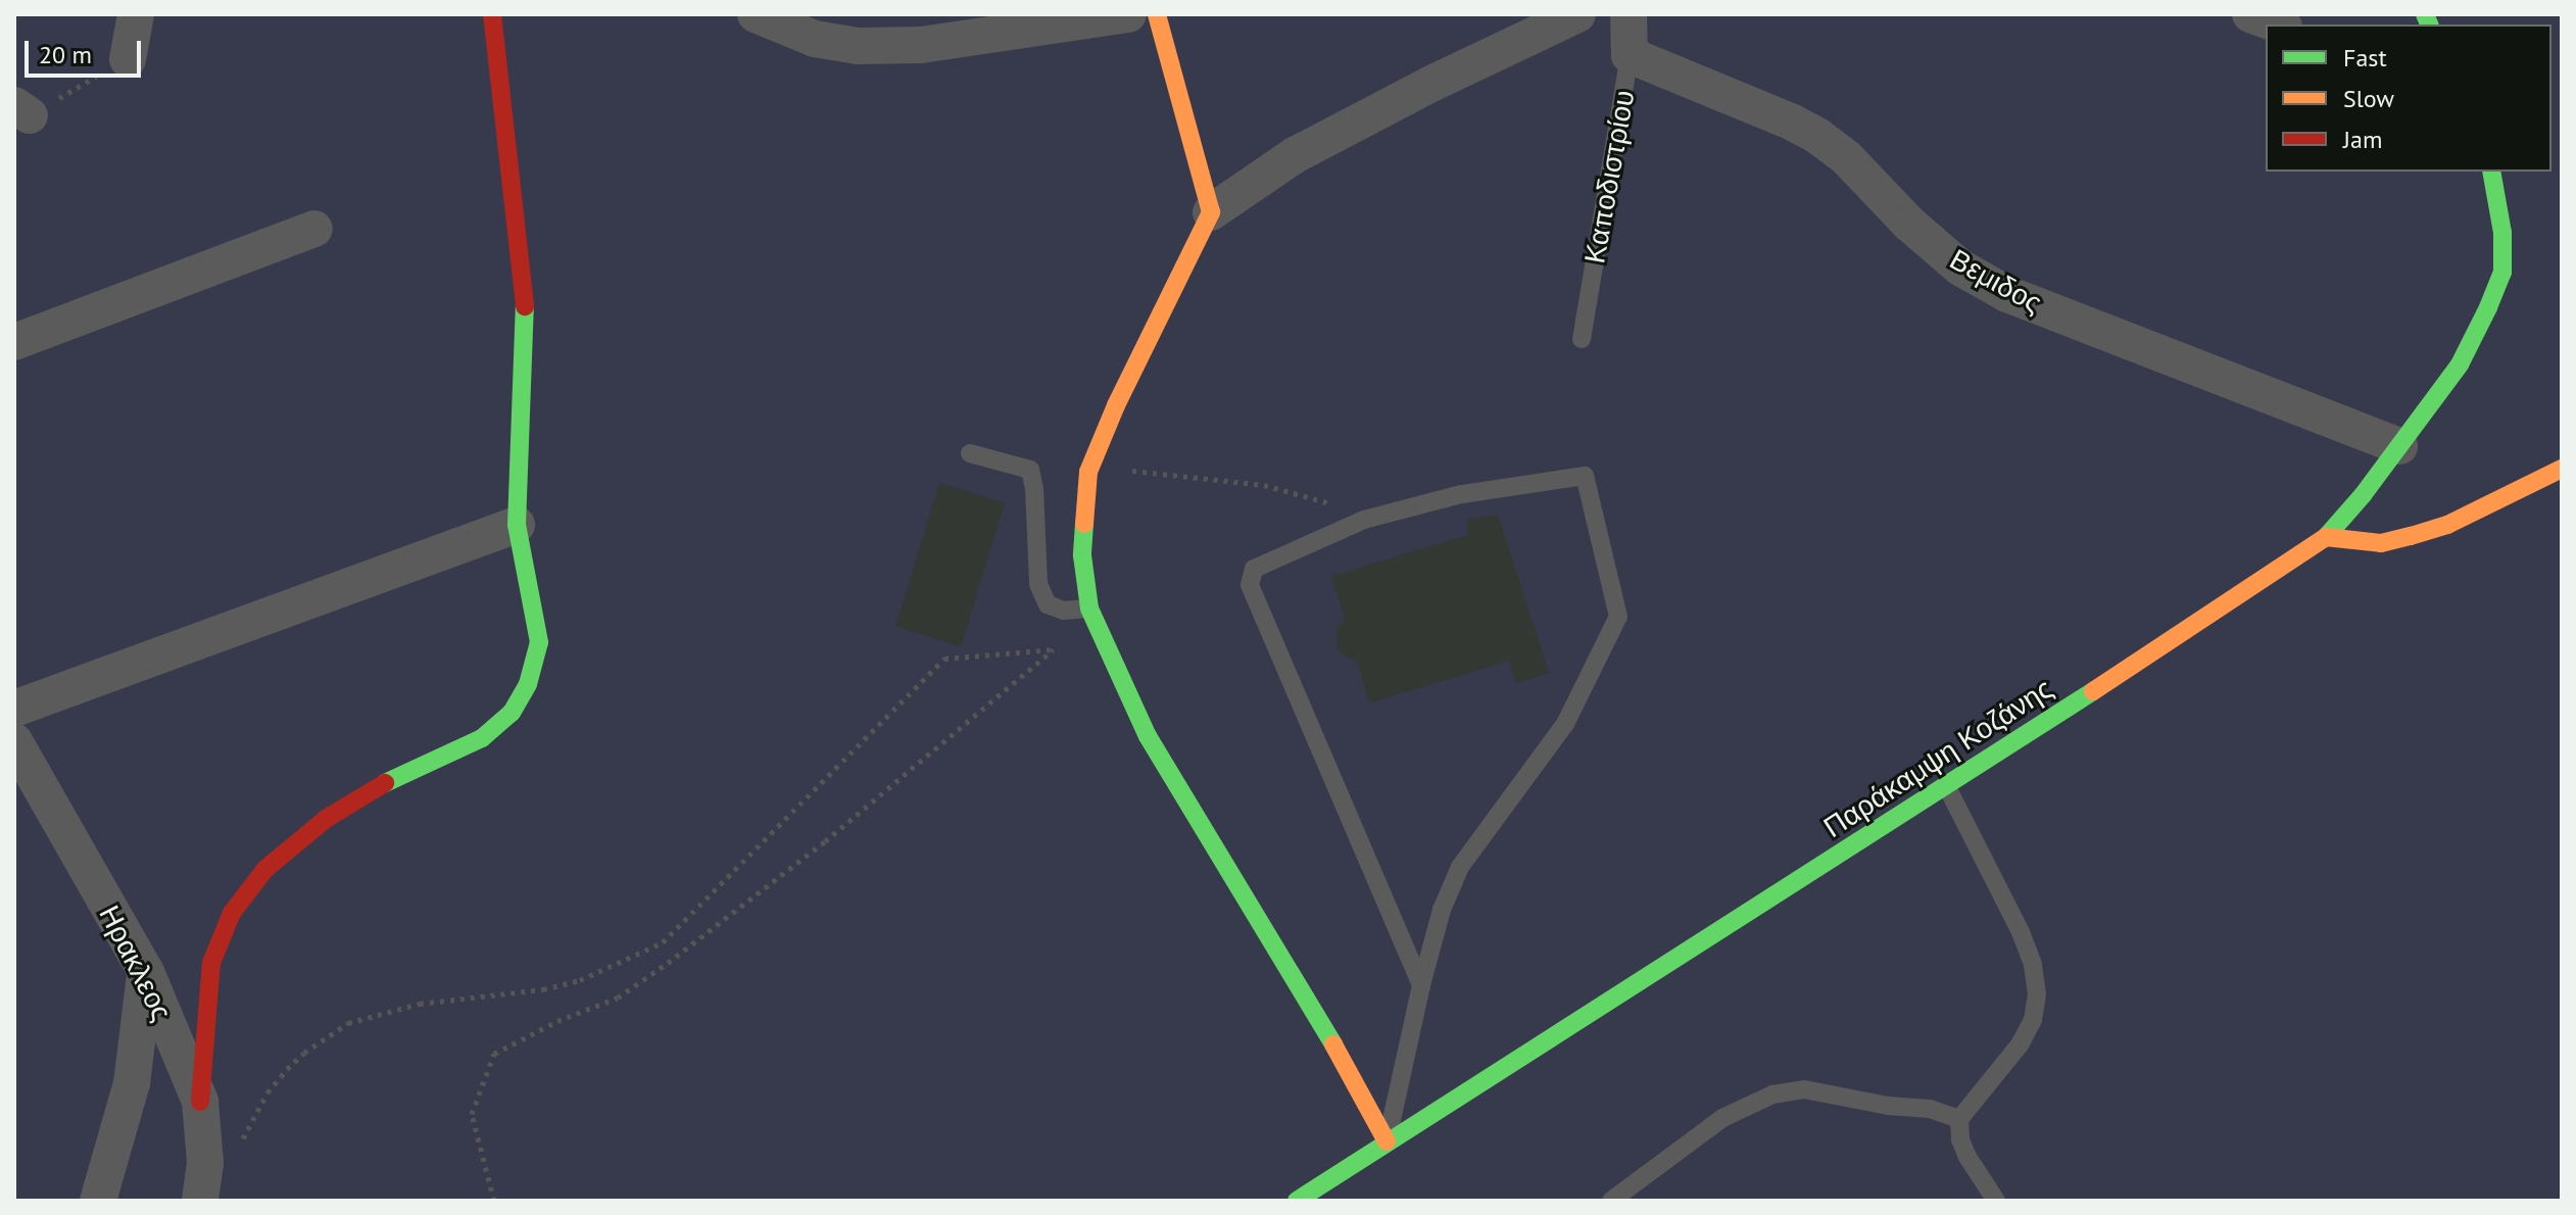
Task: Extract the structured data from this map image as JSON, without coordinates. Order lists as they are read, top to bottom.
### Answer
{
  "streets": {
    "street": [
      "Καποδιστρίου",
      "Βεμιδος",
      "Παράκαμψη Κοζάνης",
      "Ηρακλεος"
    ]
  },
  "crossings": [
    ["Καποδιστρίου", "Βεμιδος"],
    ["Βεμιδος", "Παράκαμψη Κοζάνης"]
  ],
  "legend": ["Fast", "Slow", "Jam"],
  "scale_bar": "20 m"
}
